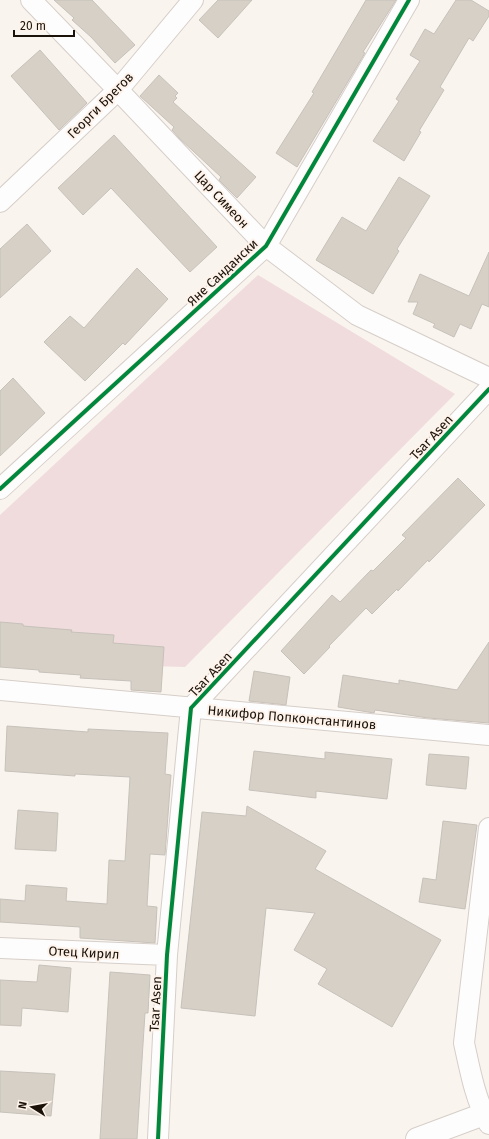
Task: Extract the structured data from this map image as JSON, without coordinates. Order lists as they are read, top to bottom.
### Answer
{
  "streets": {
    "street": [
      "Георги Брегов",
      "Цар Симеон",
      "Яне Сандански",
      "Tsar Asen",
      "Никифор Попконстантинов",
      "Отец Кирил"
    ]
  },
  "crossings": [
    ["Георги Брегов", "Цар Симеон"],
    ["Цар Симеон", "Яне Сандански"],
    ["Tsar Asen", "Никифор Попконстантинов"],
    ["Tsar Asen", "Отец Кирил"]
  ],
  "scale_bar": "20 m",
  "north": "left"
}
